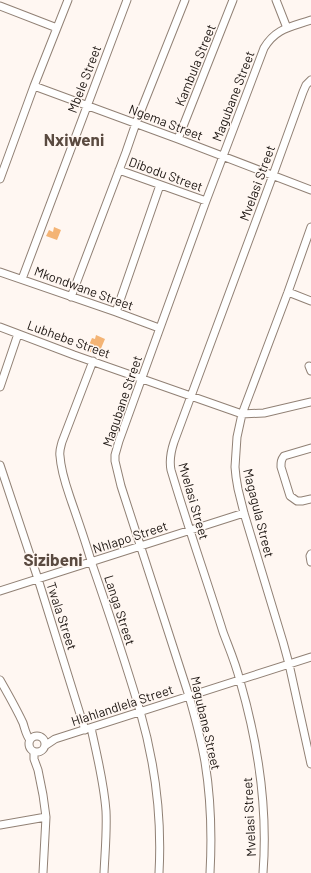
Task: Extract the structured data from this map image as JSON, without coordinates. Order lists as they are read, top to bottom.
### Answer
{
  "streets": {
    "street": [
      "Kambula Street",
      "Mbele Street",
      "Magubane Street",
      "Ngema Street",
      "Dibodu Street",
      "Mvelasi Street",
      "Mkondwane Street",
      "Lubhebe Street",
      "Magagula Street",
      "Nhlapo Street",
      "Langa Street",
      "Twala Street",
      "Hlahlandlela Street"
    ]
  },
  "crossings": [
    ["Kambula Street", "Ngema Street"],
    ["Mbele Street", "Ngema Street"],
    ["Mbele Street", "Mkondwane Street"],
    ["Magubane Street", "Ngema Street"],
    ["Magubane Street", "Dibodu Street"],
    ["Magubane Street", "Mkondwane Street"],
    ["Magubane Street", "Lubhebe Street"],
    ["Magubane Street", "Nhlapo Street"],
    ["Magubane Street", "Hlahlandlela Street"],
    ["Ngema Street", "Mvelasi Street"],
    ["Mvelasi Street", "Lubhebe Street"],
    ["Mvelasi Street", "Nhlapo Street"],
    ["Mvelasi Street", "Hlahlandlela Street"],
    ["Lubhebe Street", "Magagula Street"],
    ["Lubhebe Street", "Langa Street"],
    ["Magagula Street", "Nhlapo Street"],
    ["Magagula Street", "Hlahlandlela Street"],
    ["Nhlapo Street", "Langa Street"],
    ["Nhlapo Street", "Twala Street"],
    ["Langa Street", "Hlahlandlela Street"],
    ["Twala Street", "Hlahlandlela Street"]
  ],
  "districts": ["Nxiweni", "Sizibeni"]
}
